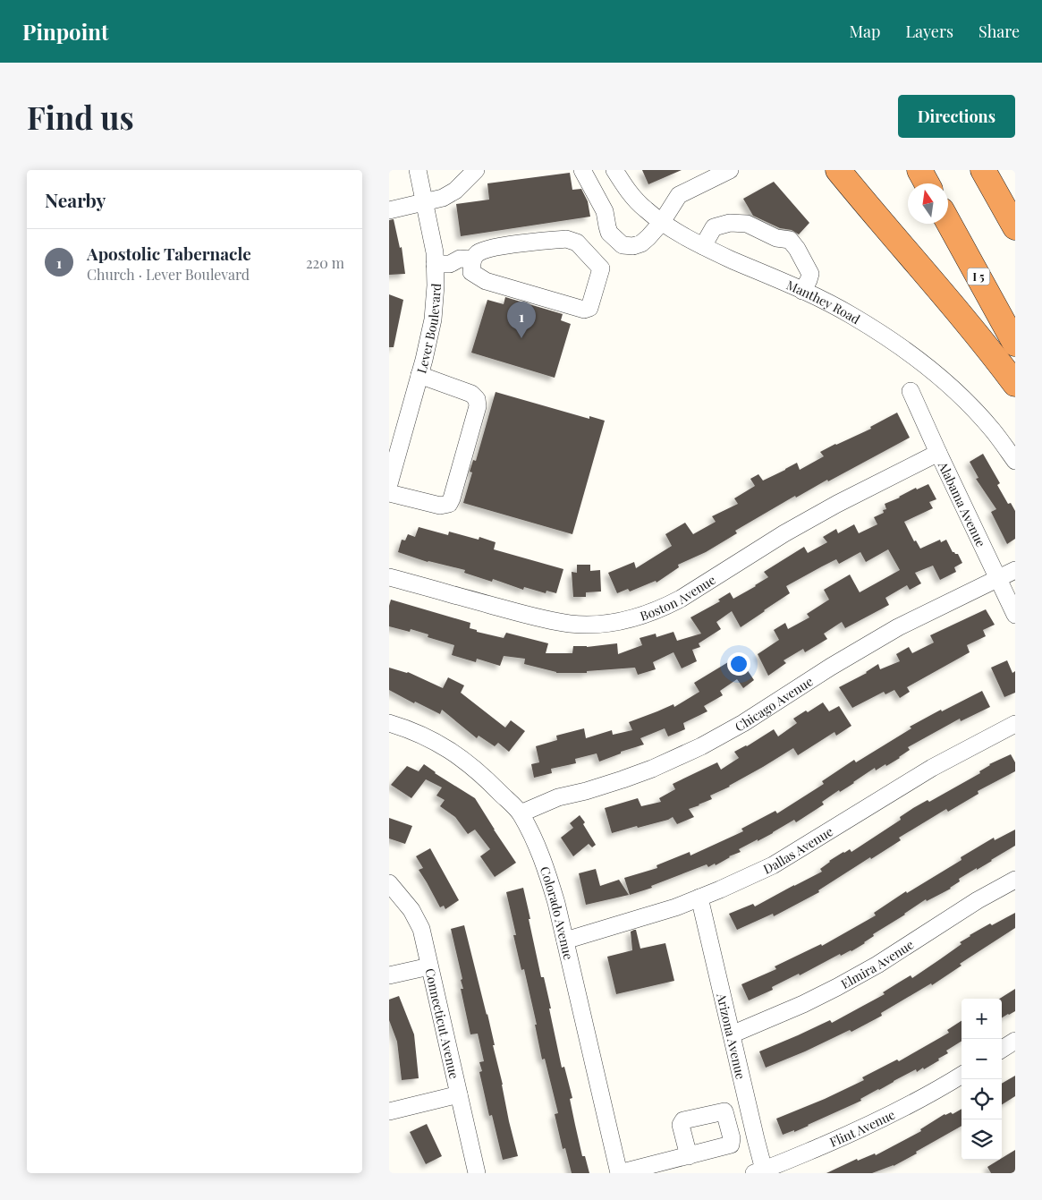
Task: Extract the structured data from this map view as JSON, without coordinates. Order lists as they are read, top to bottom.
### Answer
{
  "streets": {
    "highway": ["I 5"],
    "street": [
      "Manthey Road",
      "Lever Boulevard",
      "Alabama Avenue",
      "Boston Avenue",
      "Chicago Avenue",
      "Dallas Avenue",
      "Colorado Avenue",
      "Elmira Avenue",
      "Connecticut Avenue",
      "Arizona Avenue",
      "Flint Avenue"
    ]
  },
  "crossings": [
    ["Alabama Avenue", "Boston Avenue"],
    ["Alabama Avenue", "Chicago Avenue"],
    ["Chicago Avenue", "Colorado Avenue"],
    ["Dallas Avenue", "Colorado Avenue"],
    ["Dallas Avenue", "Arizona Avenue"],
    ["Elmira Avenue", "Arizona Avenue"],
    ["Arizona Avenue", "Flint Avenue"]
  ],
  "north": "top",
  "page": {
    "header": "Pinpoint",
    "nav": ["Map", "Layers", "Share"],
    "buttons": "Directions",
    "title": "Find us",
    "heading": "Nearby",
    "list": [
      {
        "mark": "1",
        "name": "Apostolic Tabernacle",
        "note": "Church · Lever Boulevard",
        "value": "220 m"
      }
    ],
    "pins": "1",
    "map_buttons": ["+", "−"]
  }
}
